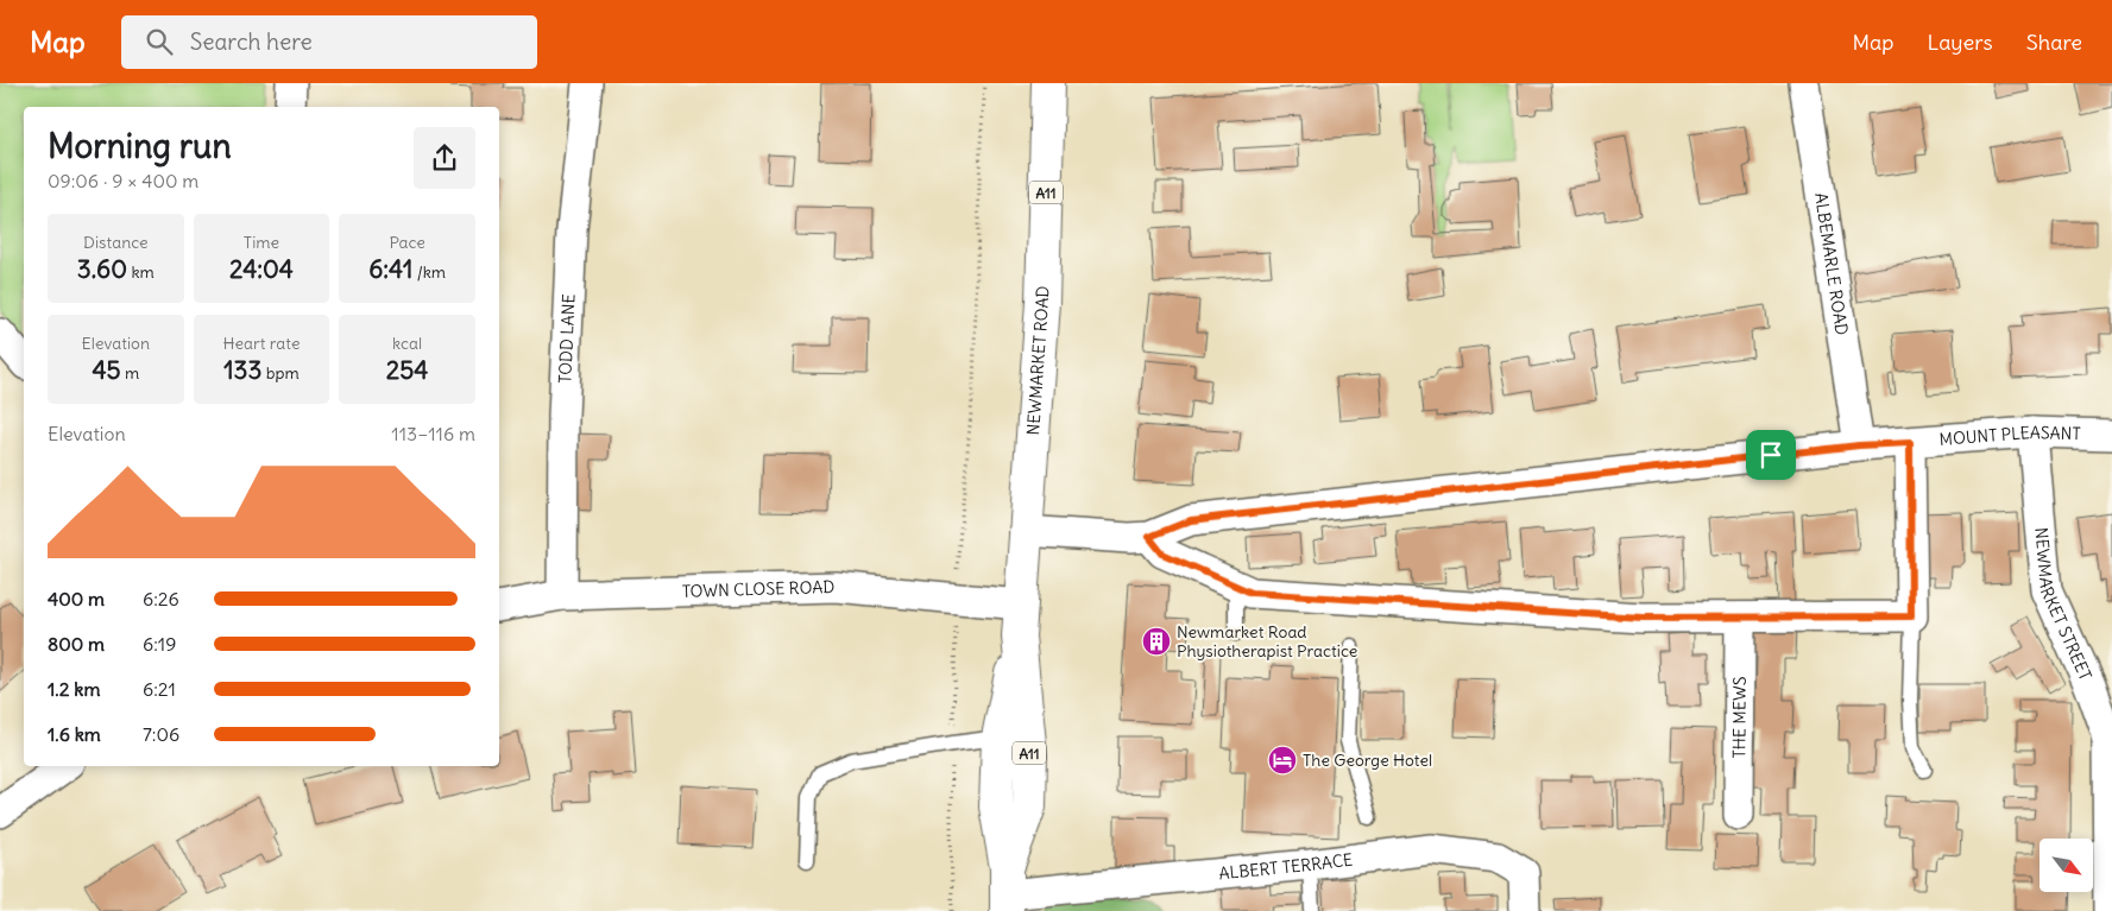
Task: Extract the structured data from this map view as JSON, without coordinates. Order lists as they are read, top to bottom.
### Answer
{
  "streets": {
    "main road": ["A11", "NEWMARKET ROAD"],
    "street": [
      "ALBEMARLE ROAD",
      "TODD LANE",
      "MOUNT PLEASANT",
      "TOWN CLOSE ROAD",
      "NEWMARKET STREET",
      "THE MEWS",
      "ALBERT TERRACE"
    ]
  },
  "crossings": [
    ["ALBEMARLE ROAD", "MOUNT PLEASANT"],
    ["TODD LANE", "TOWN CLOSE ROAD"],
    ["NEWMARKET ROAD", "MOUNT PLEASANT"],
    ["NEWMARKET ROAD", "TOWN CLOSE ROAD"],
    ["NEWMARKET ROAD", "ALBERT TERRACE"],
    ["MOUNT PLEASANT", "NEWMARKET STREET"]
  ],
  "places": {
    "building": ["Newmarket Road Physiotherapist Practice"],
    "hotel": ["The George Hotel"]
  },
  "north": "bottom right",
  "page": {
    "header": "Map",
    "search": "Search here",
    "nav": ["Map", "Layers", "Share"],
    "heading": ["Morning run", "09:06 · 9 × 400 m"],
    "stats": [
      ["Distance", "3.60 km"],
      ["Time", "24:04"],
      ["Pace", "6:41 /km"],
      ["Elevation", "45 m"],
      ["Heart rate", "133 bpm"],
      ["kcal", "254"]
    ],
    "chart": ["Elevation", "113–116 m"],
    "list": [
      {
        "name": "400 m",
        "note": "6:26"
      },
      {
        "name": "800 m",
        "note": "6:19"
      },
      {
        "name": "1.2 km",
        "note": "6:21"
      },
      {
        "name": "1.6 km",
        "note": "7:06"
      }
    ]
  }
}
